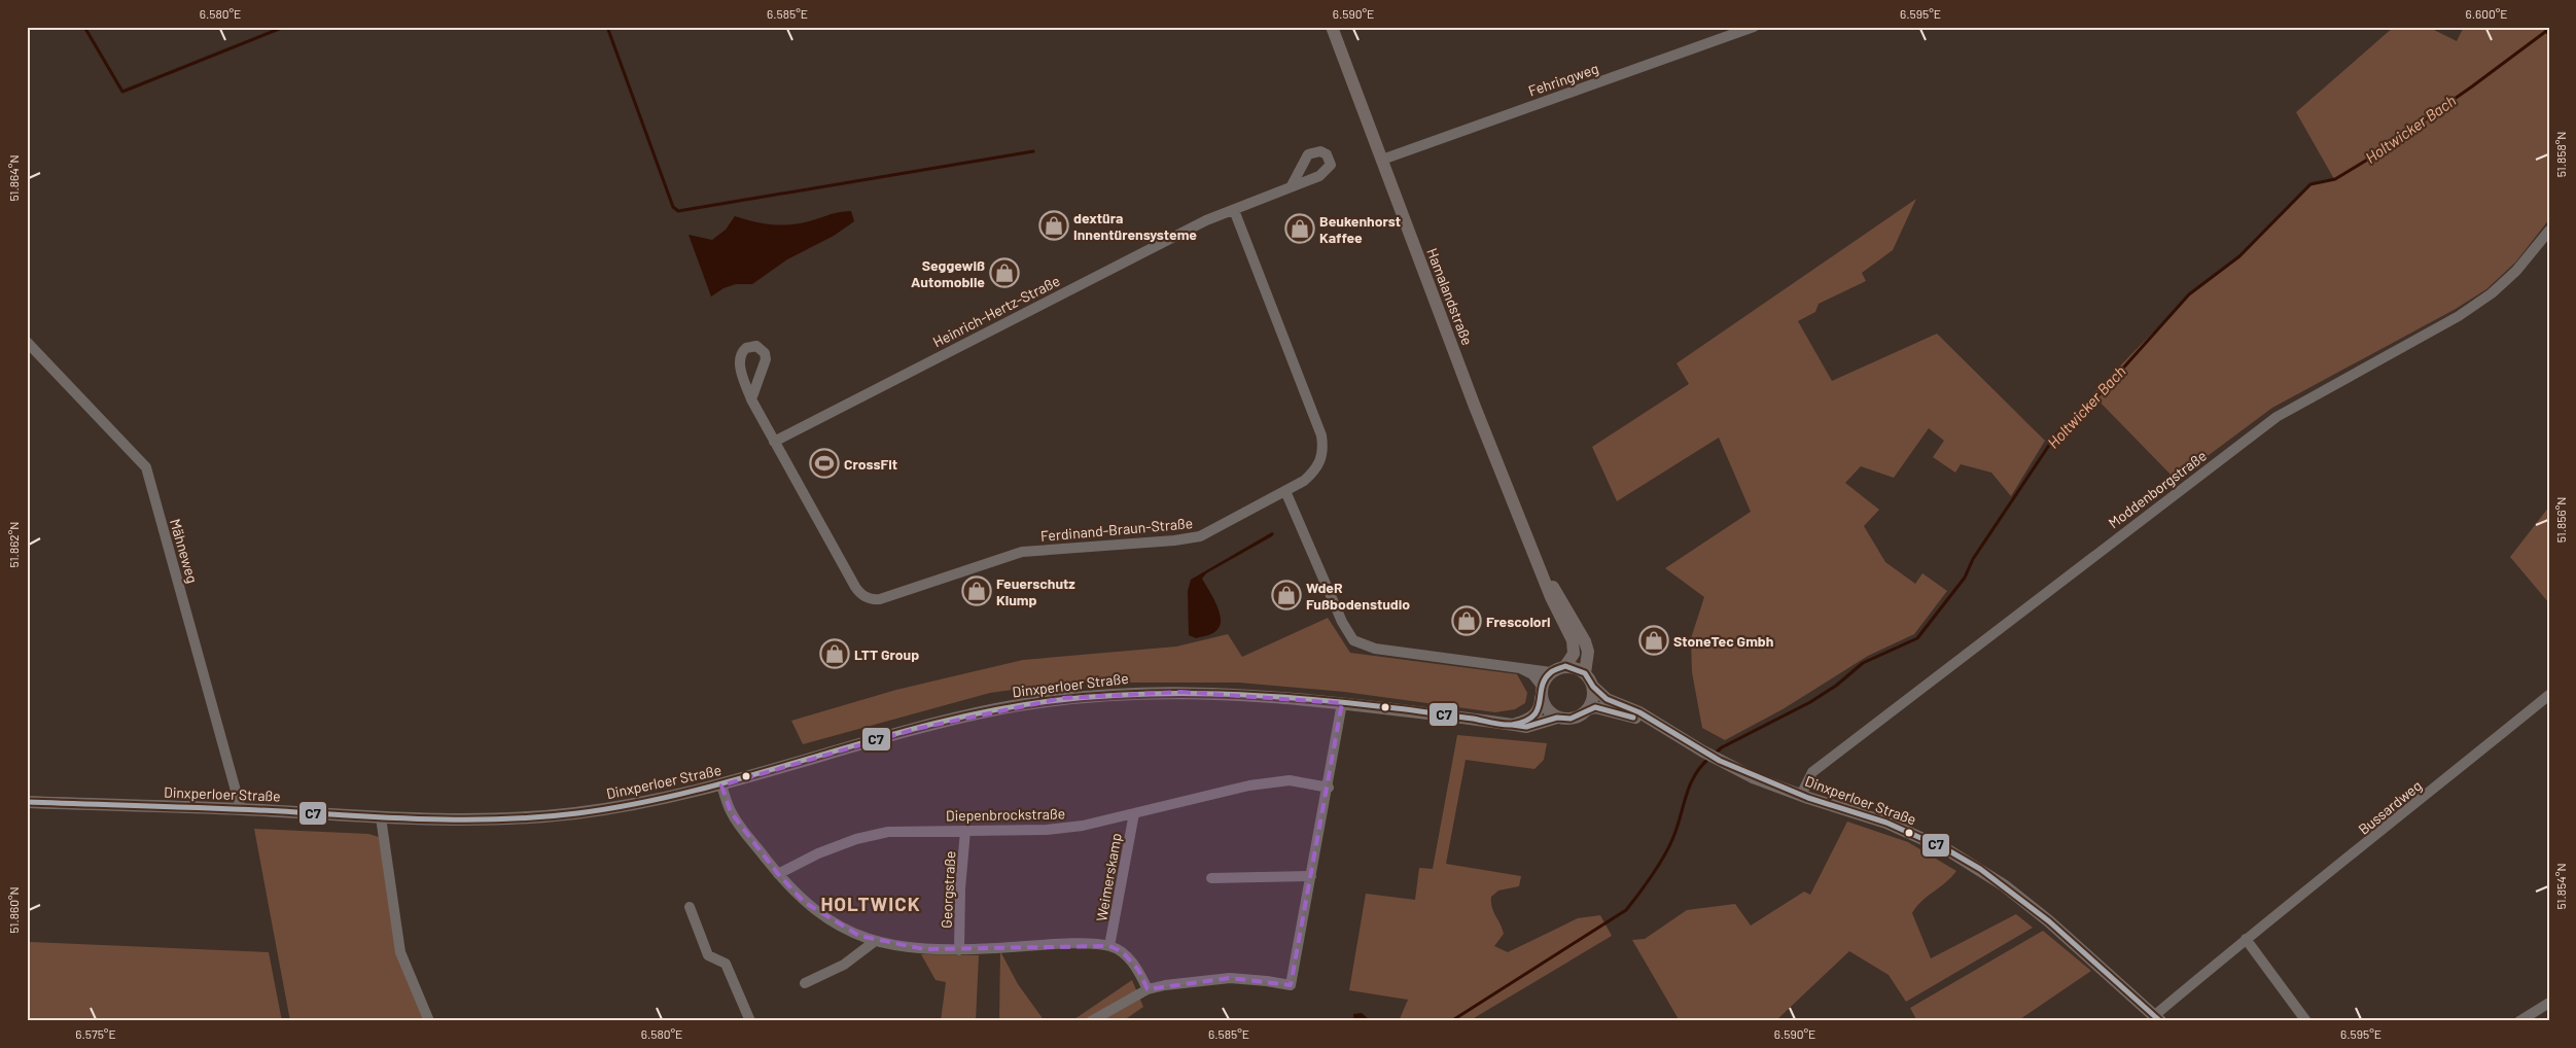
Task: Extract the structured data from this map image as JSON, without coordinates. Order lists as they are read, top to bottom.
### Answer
{
  "streets": {
    "main road": ["Hamalandstraße", "Dinxperloer Straße"],
    "street": [
      "Fehringweg",
      "Heinrich-Hertz-Straße",
      "Moddenborgstraße",
      "Ferdinand-Braun-Straße",
      "Mähneweg",
      "Bussardweg",
      "Diepenbrockstraße",
      "Weimerskamp",
      "Georgstraße"
    ]
  },
  "crossings": [
    ["Fehringweg", "Hamalandstraße"],
    ["Hamalandstraße", "Dinxperloer Straße"],
    ["Heinrich-Hertz-Straße", "Ferdinand-Braun-Straße"],
    ["Moddenborgstraße", "Dinxperloer Straße"],
    ["Mähneweg", "Dinxperloer Straße"],
    ["Dinxperloer Straße", "Bussardweg"],
    ["Diepenbrockstraße", "Weimerskamp"],
    ["Diepenbrockstraße", "Georgstraße"]
  ],
  "districts": ["HOLTWICK"],
  "water": ["Holtwicker Bach"],
  "places": {
    "shop": [
      "dextüra Innentürensysteme",
      "Beukenhorst Kaffee",
      "Seggewiß Automobile",
      "Feuerschutz Klump",
      "WdeR Fußbodenstudio",
      "Frescolori",
      "StoneTec Gmbh",
      "LTT Group"
    ],
    "sports": ["CrossFit"]
  },
  "lines": ["transit line C7"],
  "coordinates": [
    "6.580°E",
    "6.585°E",
    "6.590°E",
    "6.595°E",
    "6.600°E",
    "51.858°N",
    "51.864°N",
    "51.856°N",
    "51.862°N",
    "51.854°N",
    "51.860°N",
    "6.575°E"
  ]
}
